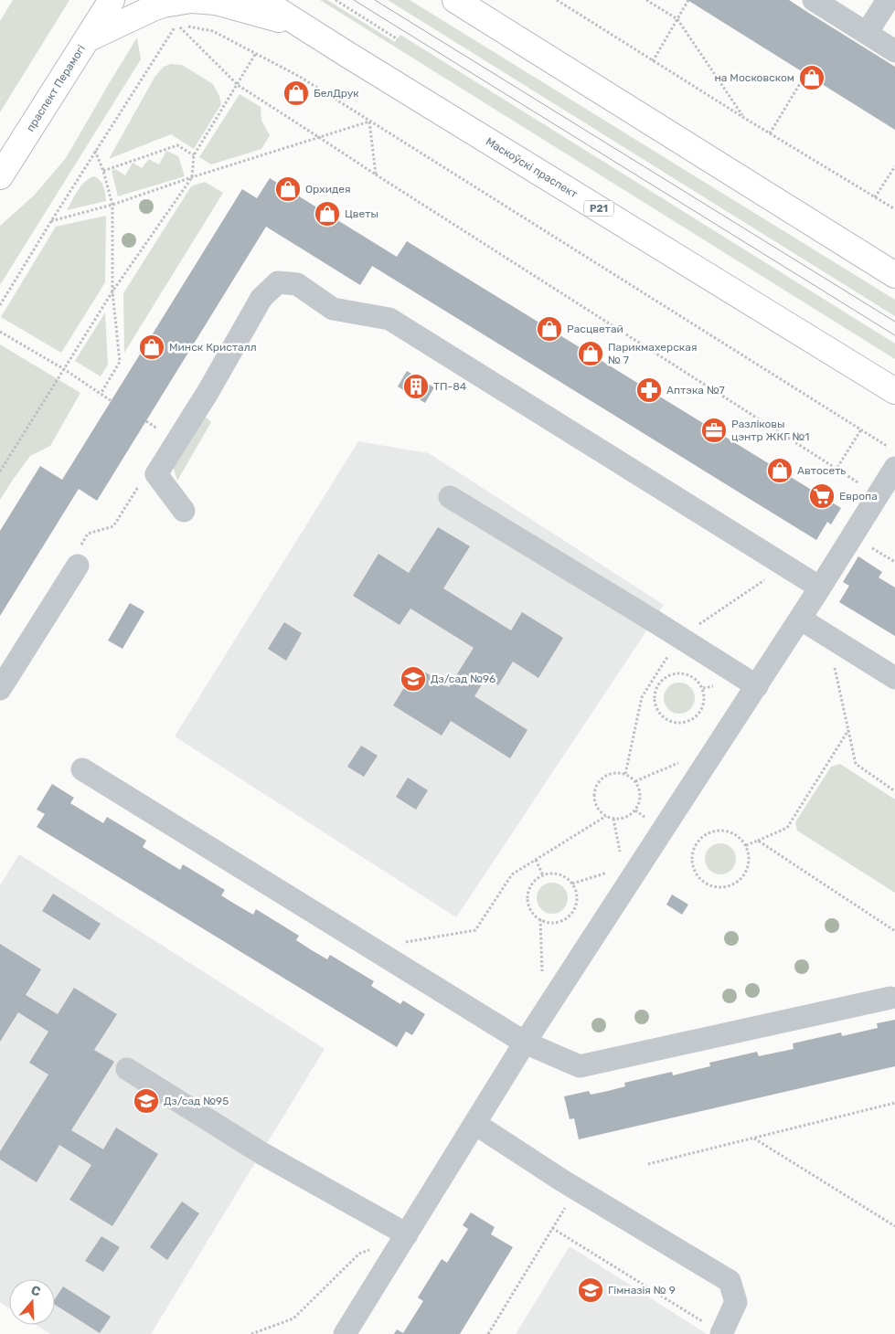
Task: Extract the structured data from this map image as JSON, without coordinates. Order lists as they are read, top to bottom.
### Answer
{
  "streets": {
    "main road": ["праспект Перамогі", "Маскоўскі праспект", "Р21"]
  },
  "places": {
    "shop": [
      "на Московском",
      "БелДрук",
      "Орхидея",
      "Цветы",
      "Расцветай",
      "Минск Кристалл",
      "Парикмахерская № 7",
      "Автосеть"
    ],
    "building": ["ТП-84"],
    "pharmacy": ["Аптэка №7"],
    "office": ["Разліковы цэнтр ЖКГ №1"],
    "supermarket": ["Европа"],
    "school or university": ["Дз/сад №96", "Дз/сад №95", "Гімназія № 9"]
  },
  "north": "top"
}
